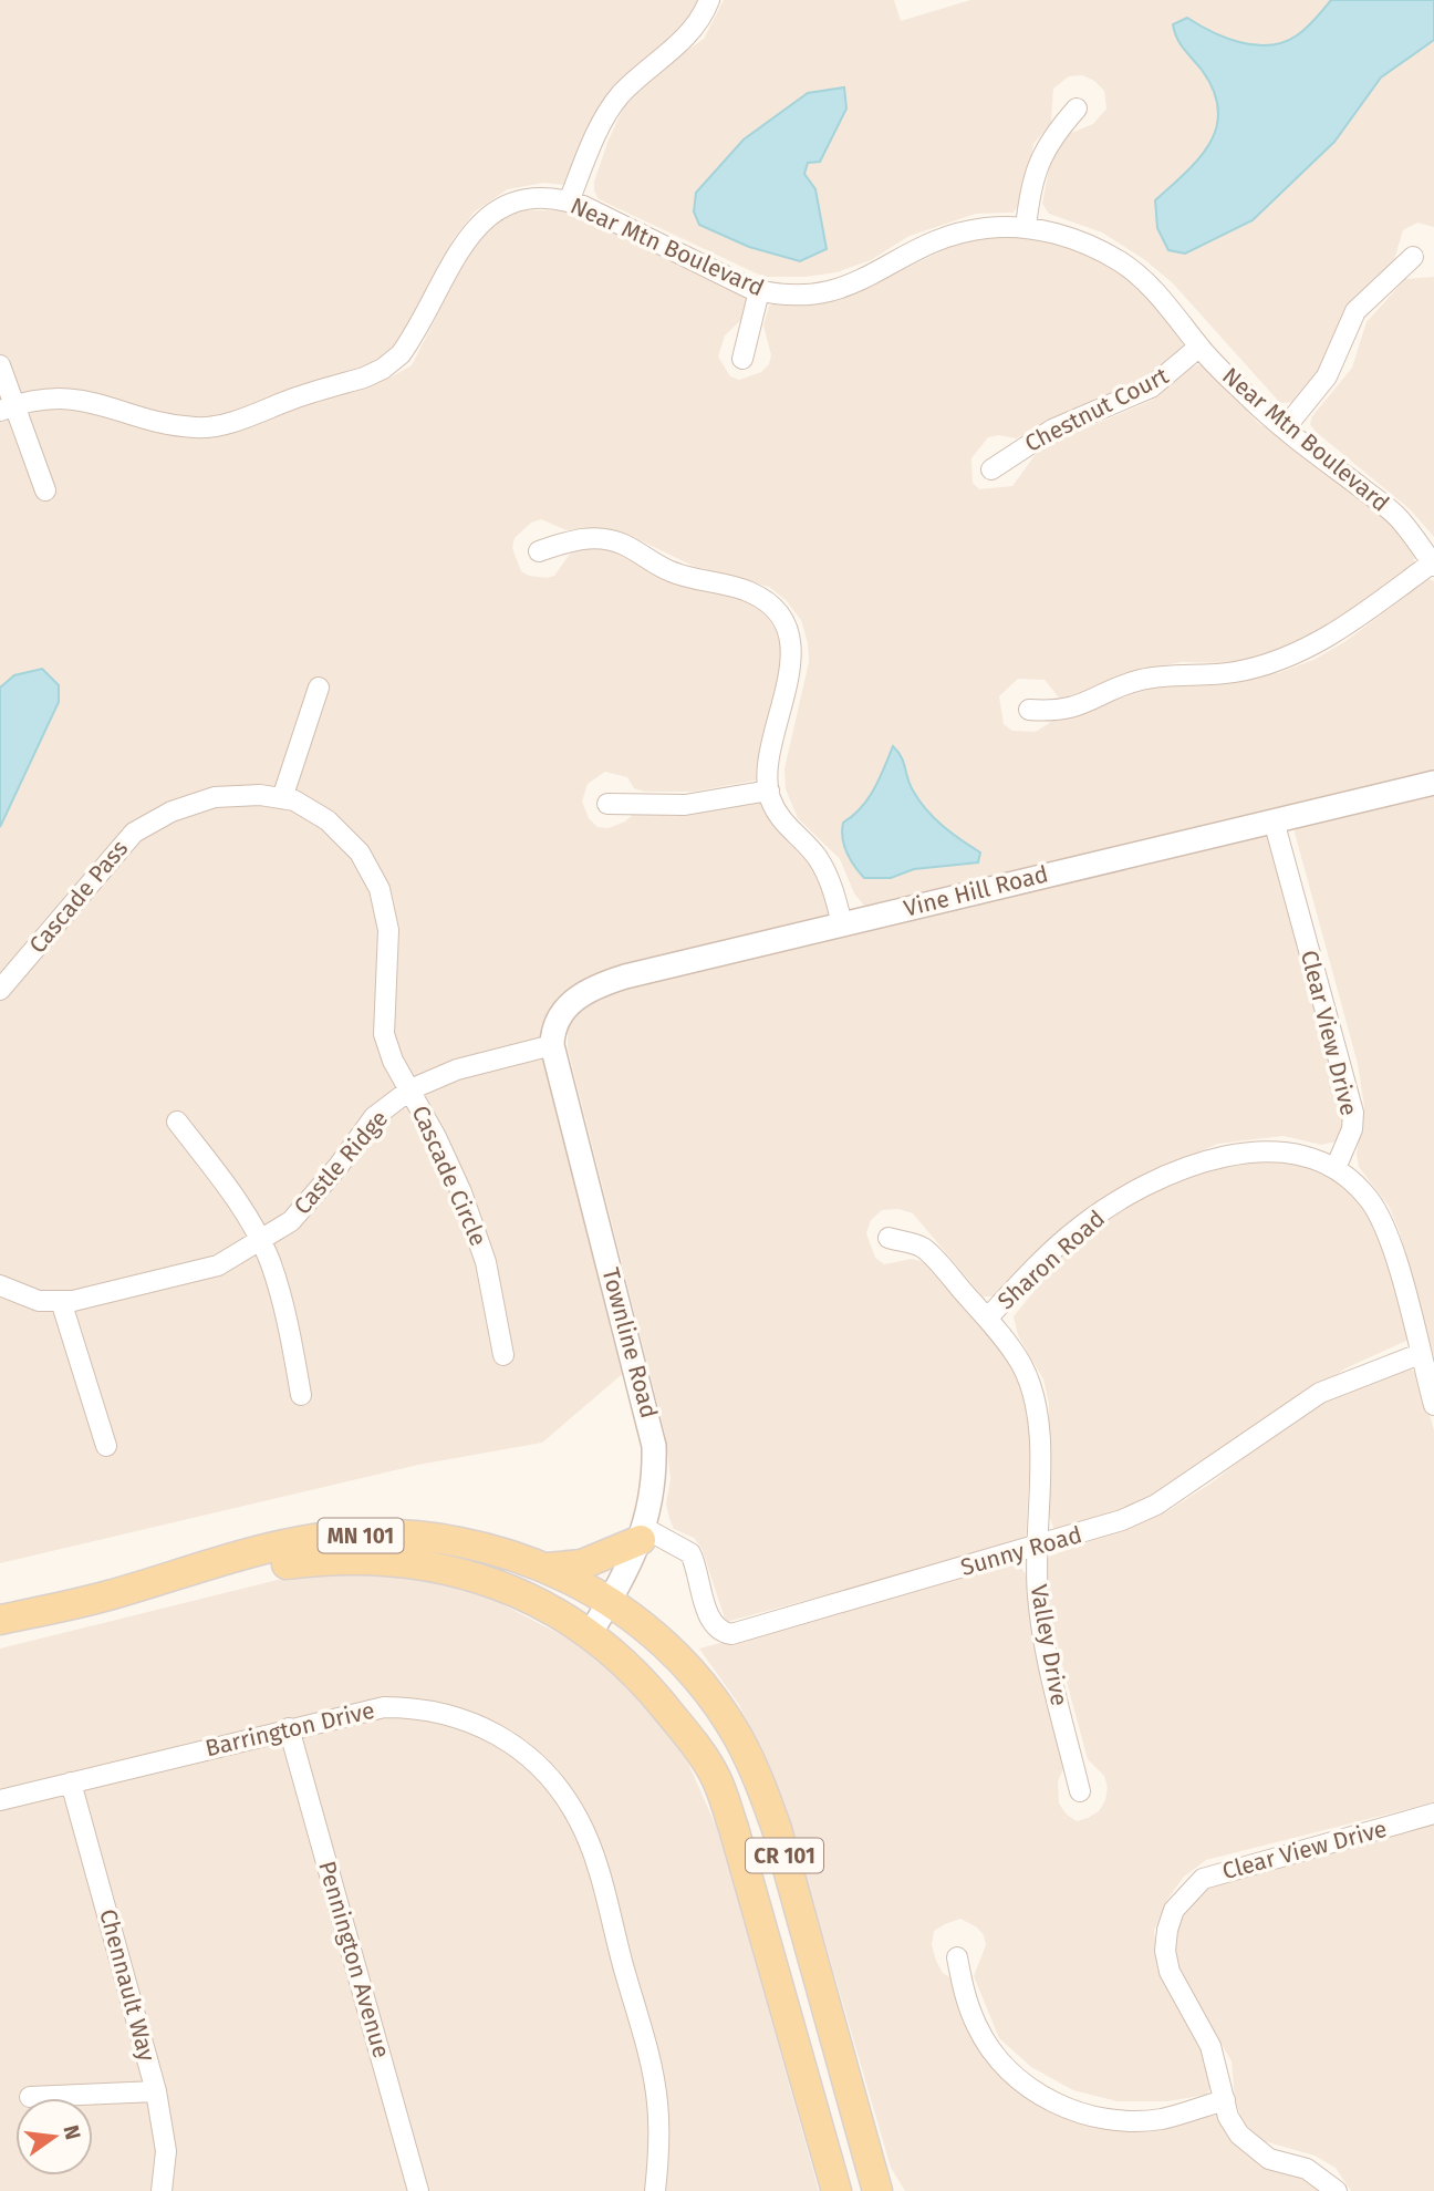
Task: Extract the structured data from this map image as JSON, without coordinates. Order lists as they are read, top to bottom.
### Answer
{
  "streets": {
    "main road": ["MN 101", "CR 101"],
    "street": [
      "Near Mtn Boulevard",
      "Chestnut Court",
      "Vine Hill Road",
      "Cascade Pass",
      "Clear View Drive",
      "Castle Ridge",
      "Cascade Circle",
      "Sharon Road",
      "Townline Road",
      "Sunny Road",
      "Valley Drive",
      "Barrington Drive",
      "Pennington Avenue",
      "Chennault Way"
    ]
  },
  "crossings": [
    ["Near Mtn Boulevard", "Chestnut Court"],
    ["Vine Hill Road", "Clear View Drive"],
    ["Vine Hill Road", "Castle Ridge"],
    ["Vine Hill Road", "Townline Road"],
    ["Cascade Pass", "Castle Ridge"],
    ["Cascade Pass", "Cascade Circle"],
    ["Clear View Drive", "Sharon Road"],
    ["Castle Ridge", "Cascade Circle"],
    ["Castle Ridge", "Townline Road"],
    ["Sharon Road", "Valley Drive"],
    ["Townline Road", "MN 101"],
    ["Townline Road", "Sunny Road"],
    ["Townline Road", "CR 101"],
    ["MN 101", "CR 101"],
    ["Sunny Road", "Valley Drive"],
    ["Barrington Drive", "Pennington Avenue"],
    ["Barrington Drive", "Chennault Way"]
  ],
  "north": "right"
}
